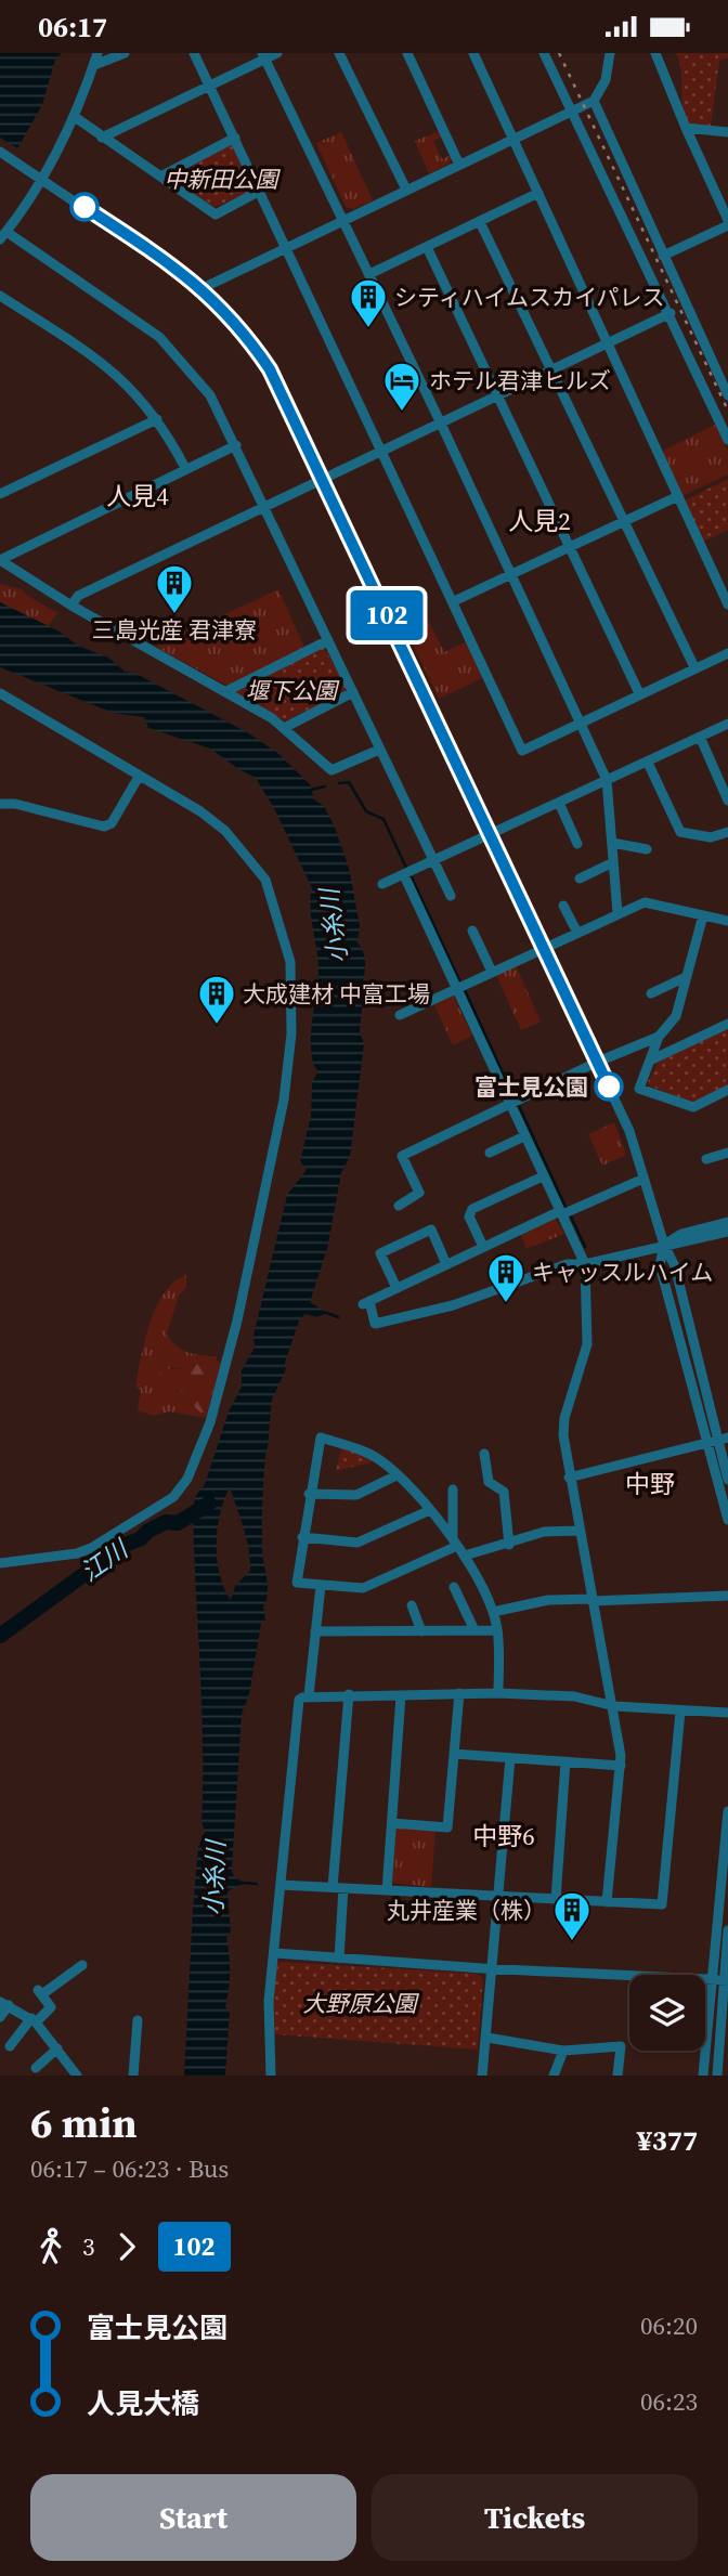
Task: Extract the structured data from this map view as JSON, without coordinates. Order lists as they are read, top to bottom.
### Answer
{
  "districts": [
    "人見4",
    "人見2",
    "中野",
    "中野6"
  ],
  "water": ["小糸川", "江川"],
  "parks": ["中新田公園", "堰下公園", "大野原公園"],
  "places": {
    "building": [
      "シティハイムスカイパレス",
      "三島光産 君津寮",
      "大成建材 中富工場",
      "キャッスルハイム",
      "丸井産業（株）"
    ],
    "hotel": ["ホテル君津ヒルズ"],
    "other": ["富士見公園"]
  },
  "lines": ["bus line 102"],
  "page": {
    "status": "06:17",
    "on_map": "102",
    "heading": ["6 min", "06:17 – 06:23 · Bus", "¥377"],
    "legs": ["3", "102"],
    "list": [
      {
        "name": "富士見公園",
        "value": "06:20"
      },
      {
        "name": "人見大橋",
        "value": "06:23"
      }
    ],
    "buttons": ["Start", "Tickets"]
  }
}
